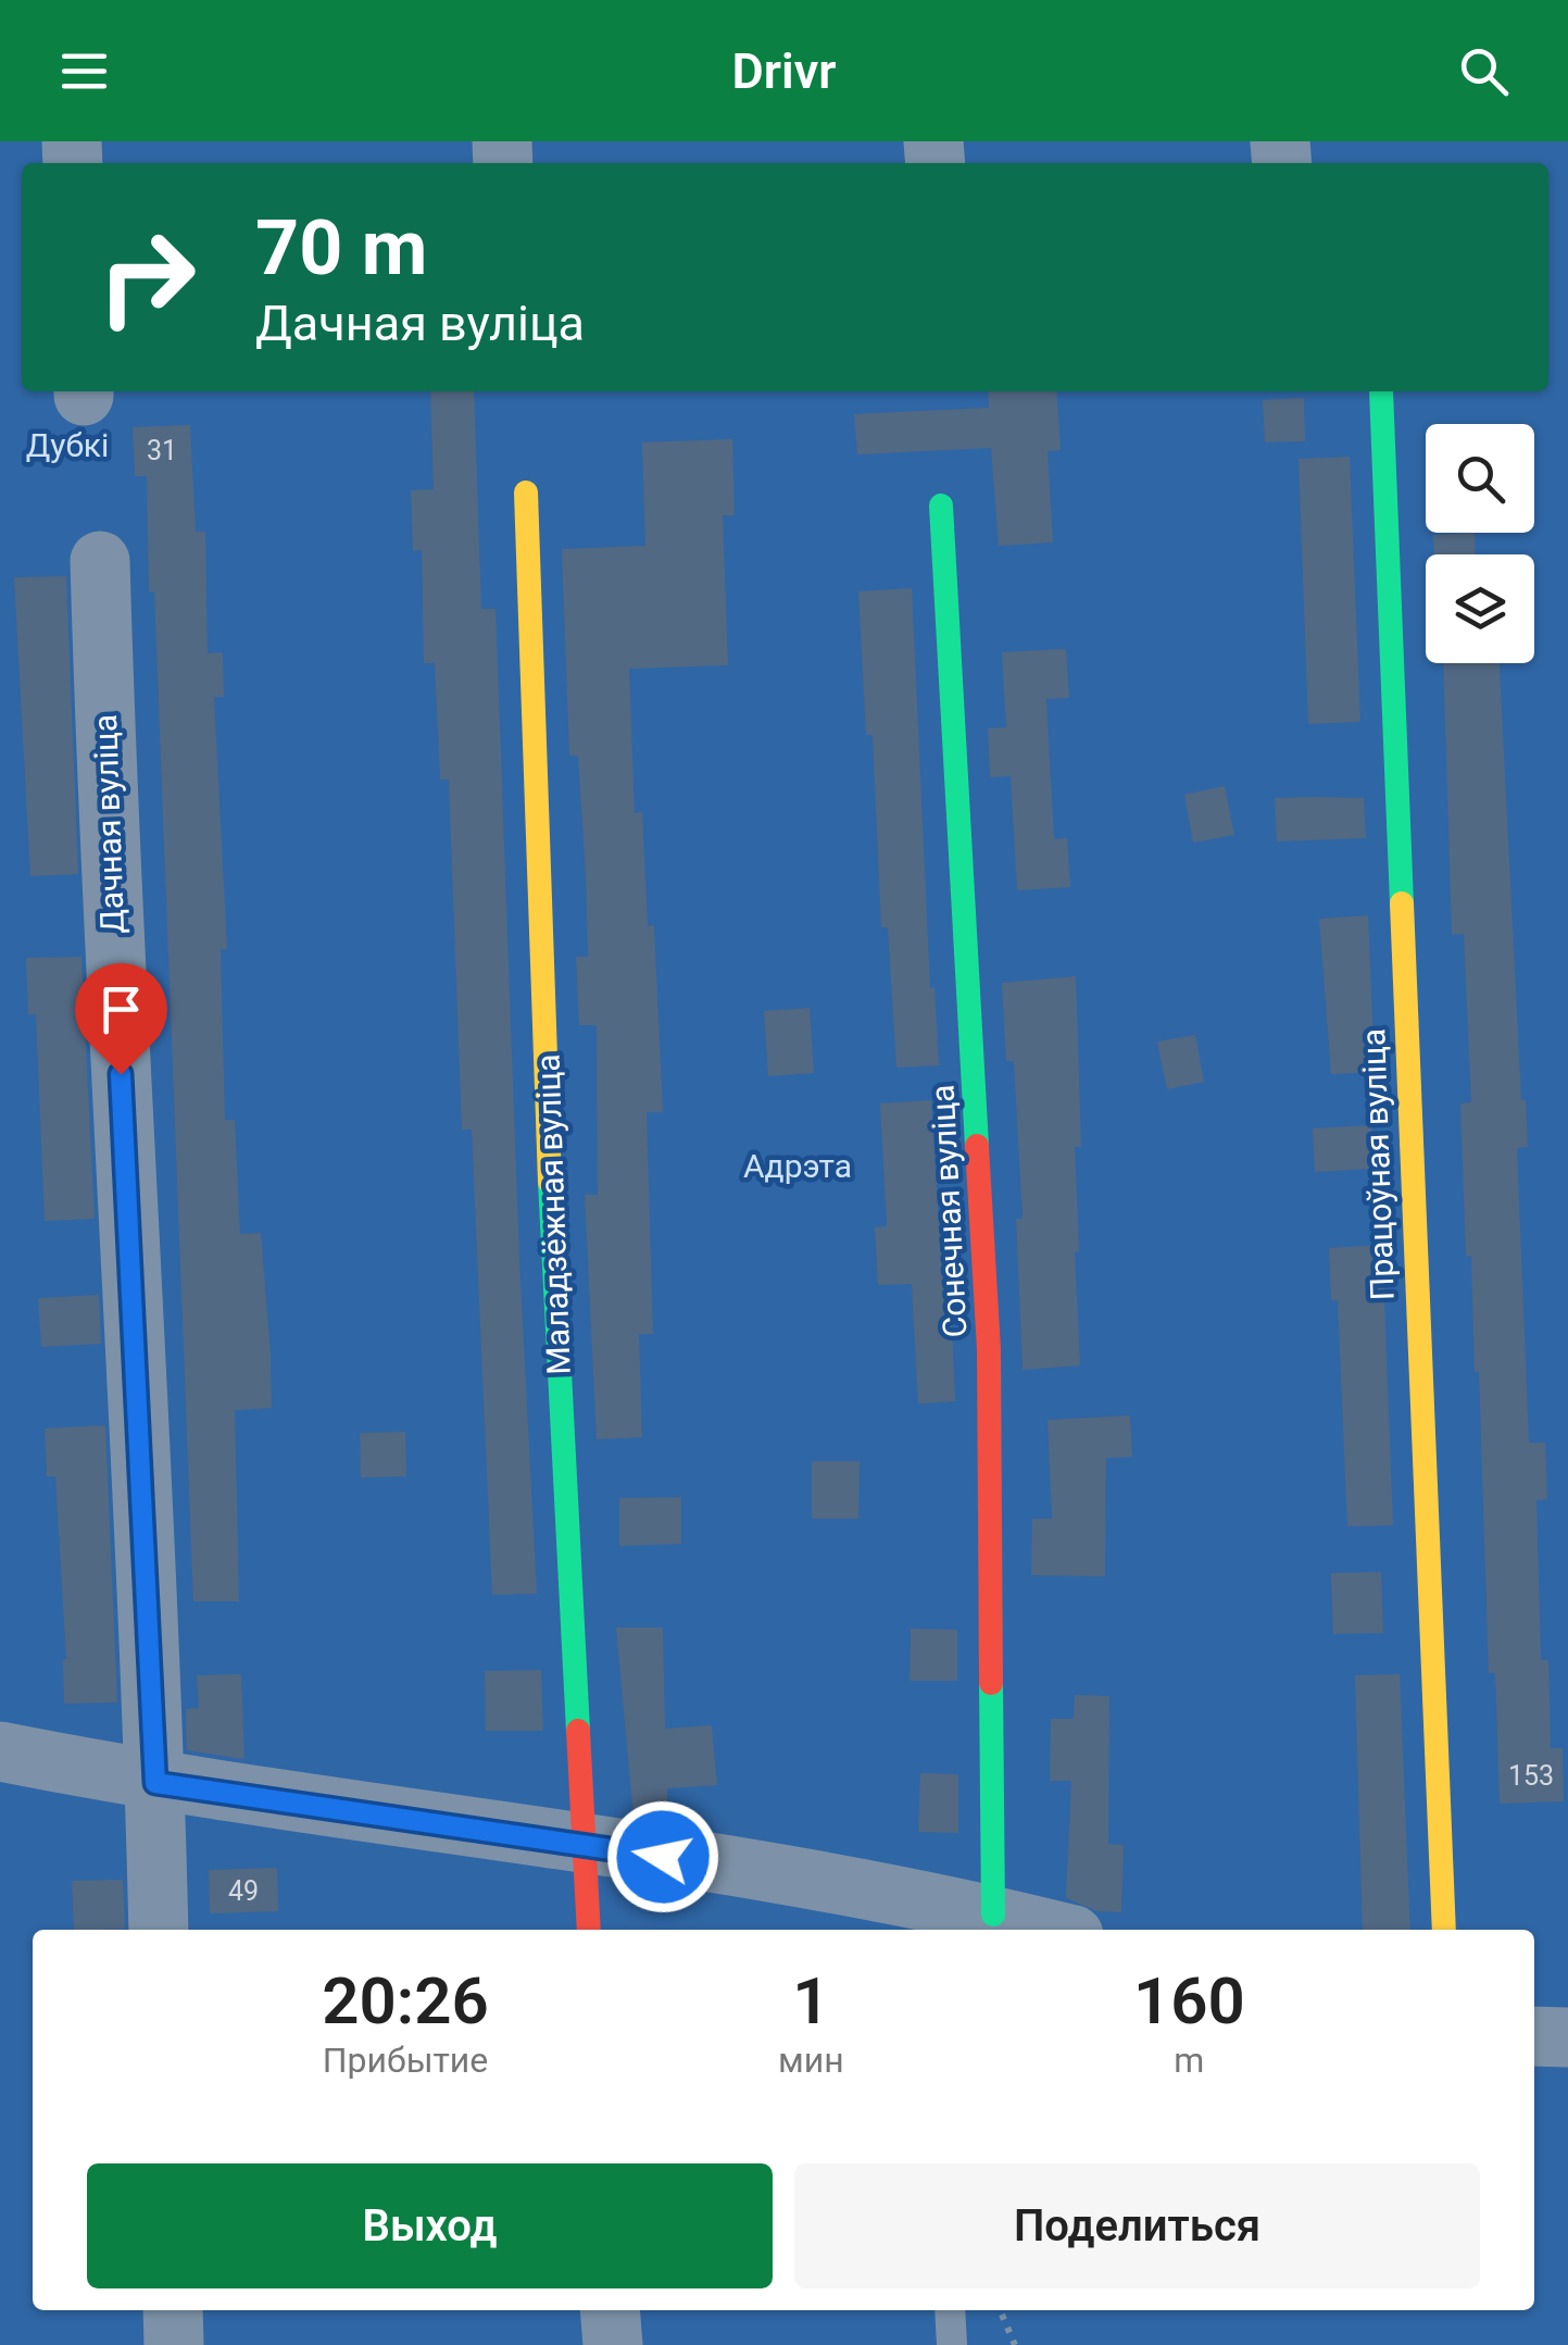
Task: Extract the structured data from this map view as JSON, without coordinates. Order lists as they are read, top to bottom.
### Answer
{
  "streets": {
    "street": [
      "Дачная вуліца",
      "Працоўная вуліца",
      "Сонечная вуліца",
      "Маладзёжная вуліца"
    ]
  },
  "parks": ["Дубкі", "Адрэта"],
  "house_numbers": ["31", "153", "49"],
  "page": {
    "header": "Drivr",
    "turn": ["70 m", "Дачная вуліца"],
    "eta": [
      "20:26",
      "Прибытие",
      "1",
      "мин",
      "160",
      "m"
    ],
    "buttons": ["Выход", "Поделиться"]
  }
}
